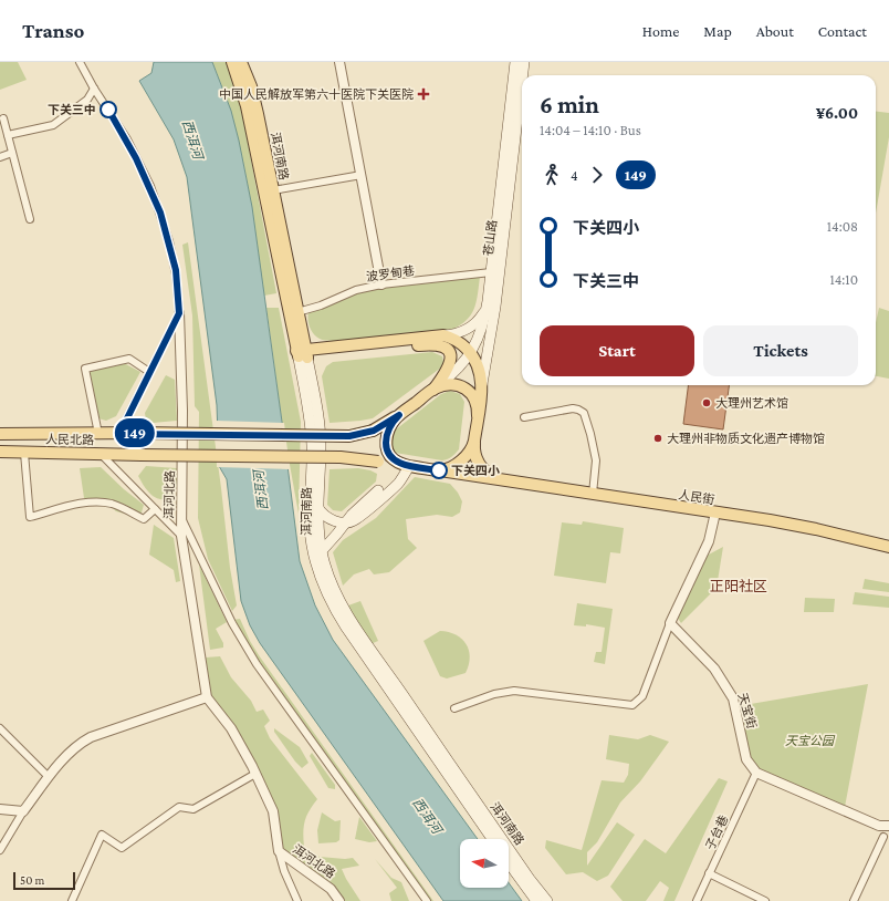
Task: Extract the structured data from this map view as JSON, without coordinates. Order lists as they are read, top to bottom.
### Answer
{
  "streets": {
    "main road": [
      "洱河南路",
      "苍山路",
      "人民北路",
      "人民街"
    ],
    "street": [
      "波罗甸巷",
      "洱河北路",
      "天宝街",
      "子台巷"
    ]
  },
  "crossings": [
    ["洱河南路", "波罗甸巷"],
    ["苍山路", "波罗甸巷"],
    ["苍山路", "人民北路"],
    ["苍山路", "人民街"],
    ["人民北路", "人民街"],
    ["天宝街", "子台巷"]
  ],
  "districts": ["正阳社区"],
  "water": ["西洱河"],
  "parks": ["天宝公园"],
  "places": {
    "health": ["中国人民解放军第六十医院下关医院"],
    "other": [
      "下关三中",
      "大理州艺术馆",
      "大理州非物质文化遗产博物馆",
      "下关四小"
    ]
  },
  "lines": ["bus line 149"],
  "scale_bar": "50 m",
  "north": "left",
  "page": {
    "header": "Transo",
    "nav": [
      "Home",
      "Map",
      "About",
      "Contact"
    ],
    "on_map": "149",
    "heading": ["6 min", "14:04 – 14:10 · Bus", "¥6.00"],
    "legs": ["4", "149"],
    "list": [
      {
        "name": "下关四小",
        "value": "14:08"
      },
      {
        "name": "下关三中",
        "value": "14:10"
      }
    ],
    "buttons": ["Start", "Tickets"],
    "scale": "50 m"
  }
}
